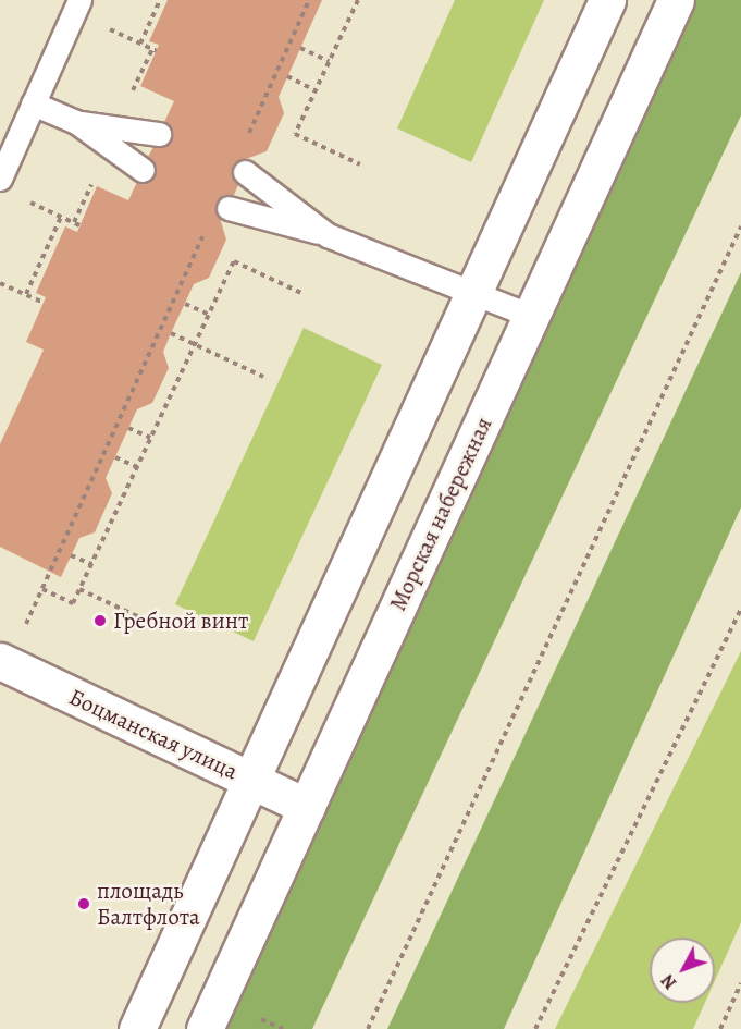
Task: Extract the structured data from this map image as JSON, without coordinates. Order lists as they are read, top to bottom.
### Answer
{
  "streets": {
    "street": ["Морская набережная", "Боцманская улица"]
  },
  "crossings": [
    ["Морская набережная", "Боцманская улица"]
  ],
  "places": ["Гребной винт", "площадь Балтфлота"],
  "north": "bottom left"
}
